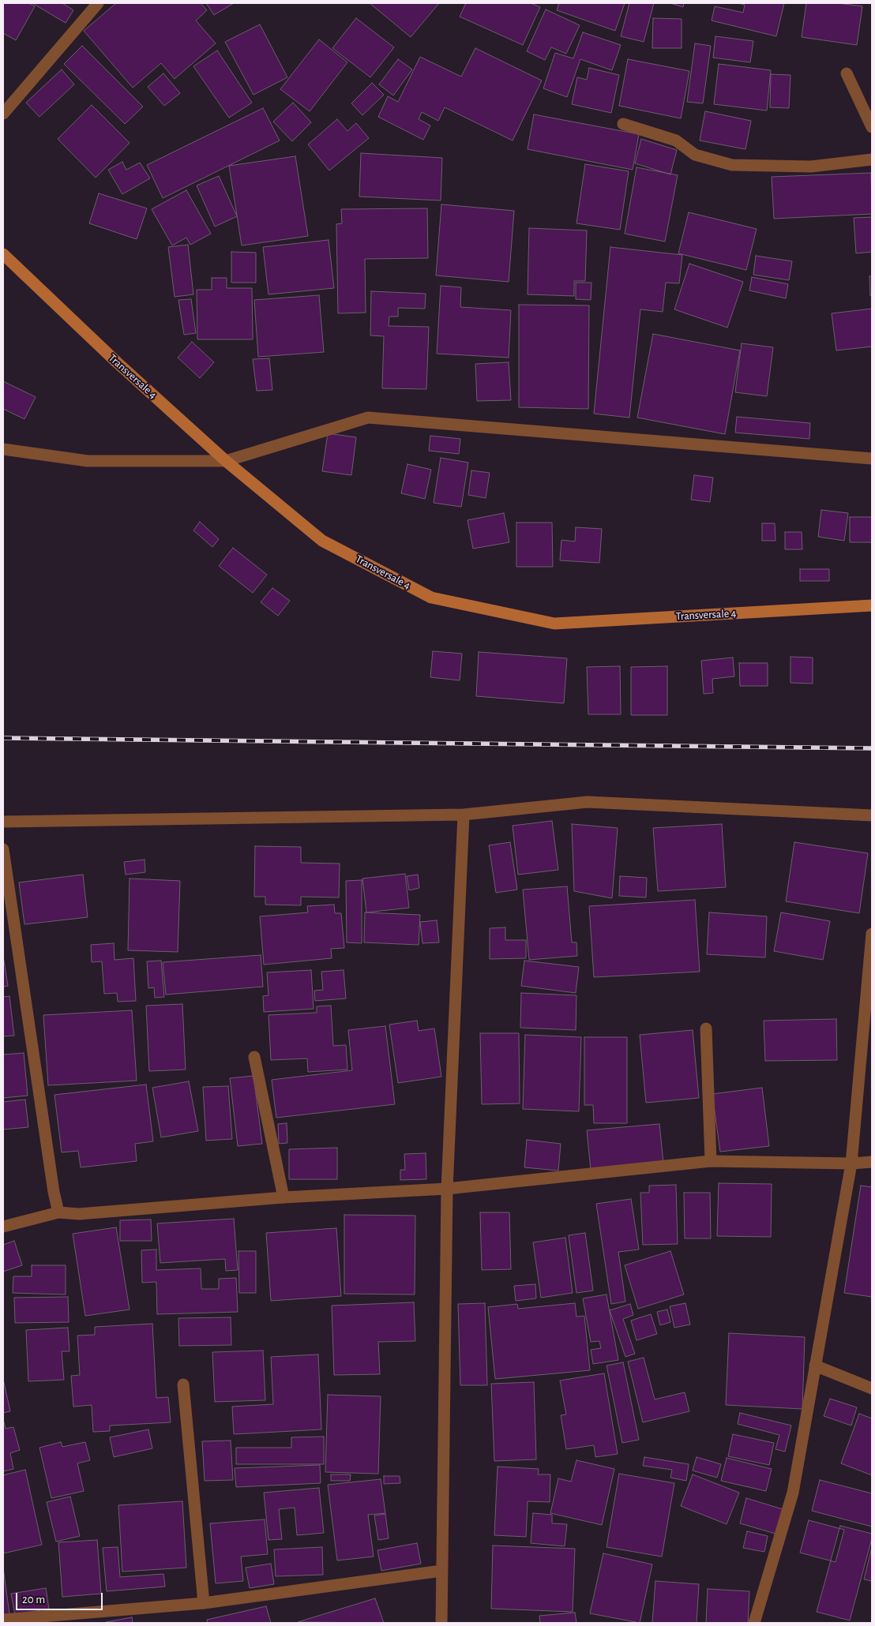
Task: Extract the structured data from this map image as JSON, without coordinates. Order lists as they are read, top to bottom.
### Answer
{
  "streets": {
    "main road": ["Transversale 4"]
  },
  "scale_bar": "20 m"
}
